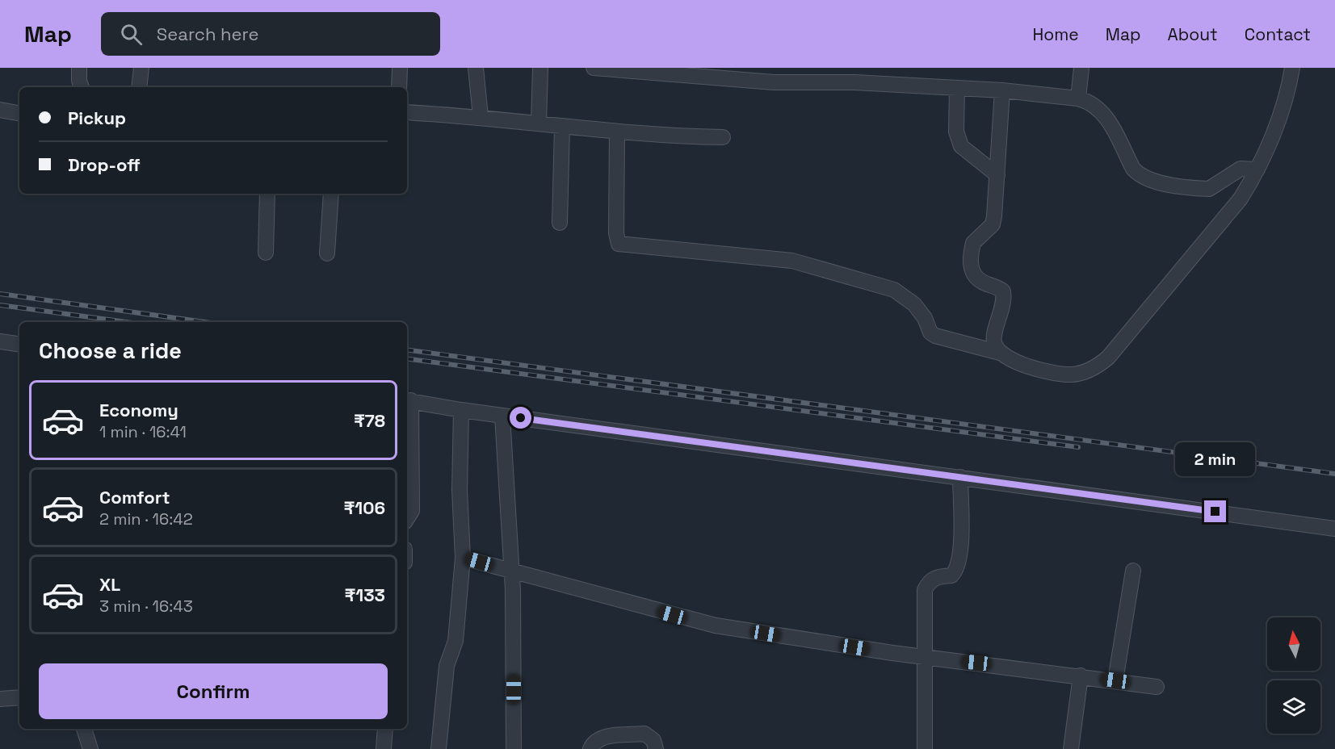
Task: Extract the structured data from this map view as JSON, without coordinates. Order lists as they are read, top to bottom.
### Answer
{
  "north": "top",
  "page": {
    "header": "Map",
    "search": "Search here",
    "nav": [
      "Home",
      "Map",
      "About",
      "Contact"
    ],
    "banner": ["Pickup", "Drop-off"],
    "heading": "Choose a ride",
    "list": [
      {
        "name": "Economy",
        "note": "1 min · 16:41",
        "value": "₹78"
      },
      {
        "name": "Comfort",
        "note": "2 min · 16:42",
        "value": "₹106"
      },
      {
        "name": "XL",
        "note": "3 min · 16:43",
        "value": "₹133"
      }
    ],
    "bubble": "2 min",
    "buttons": "Confirm"
  }
}
